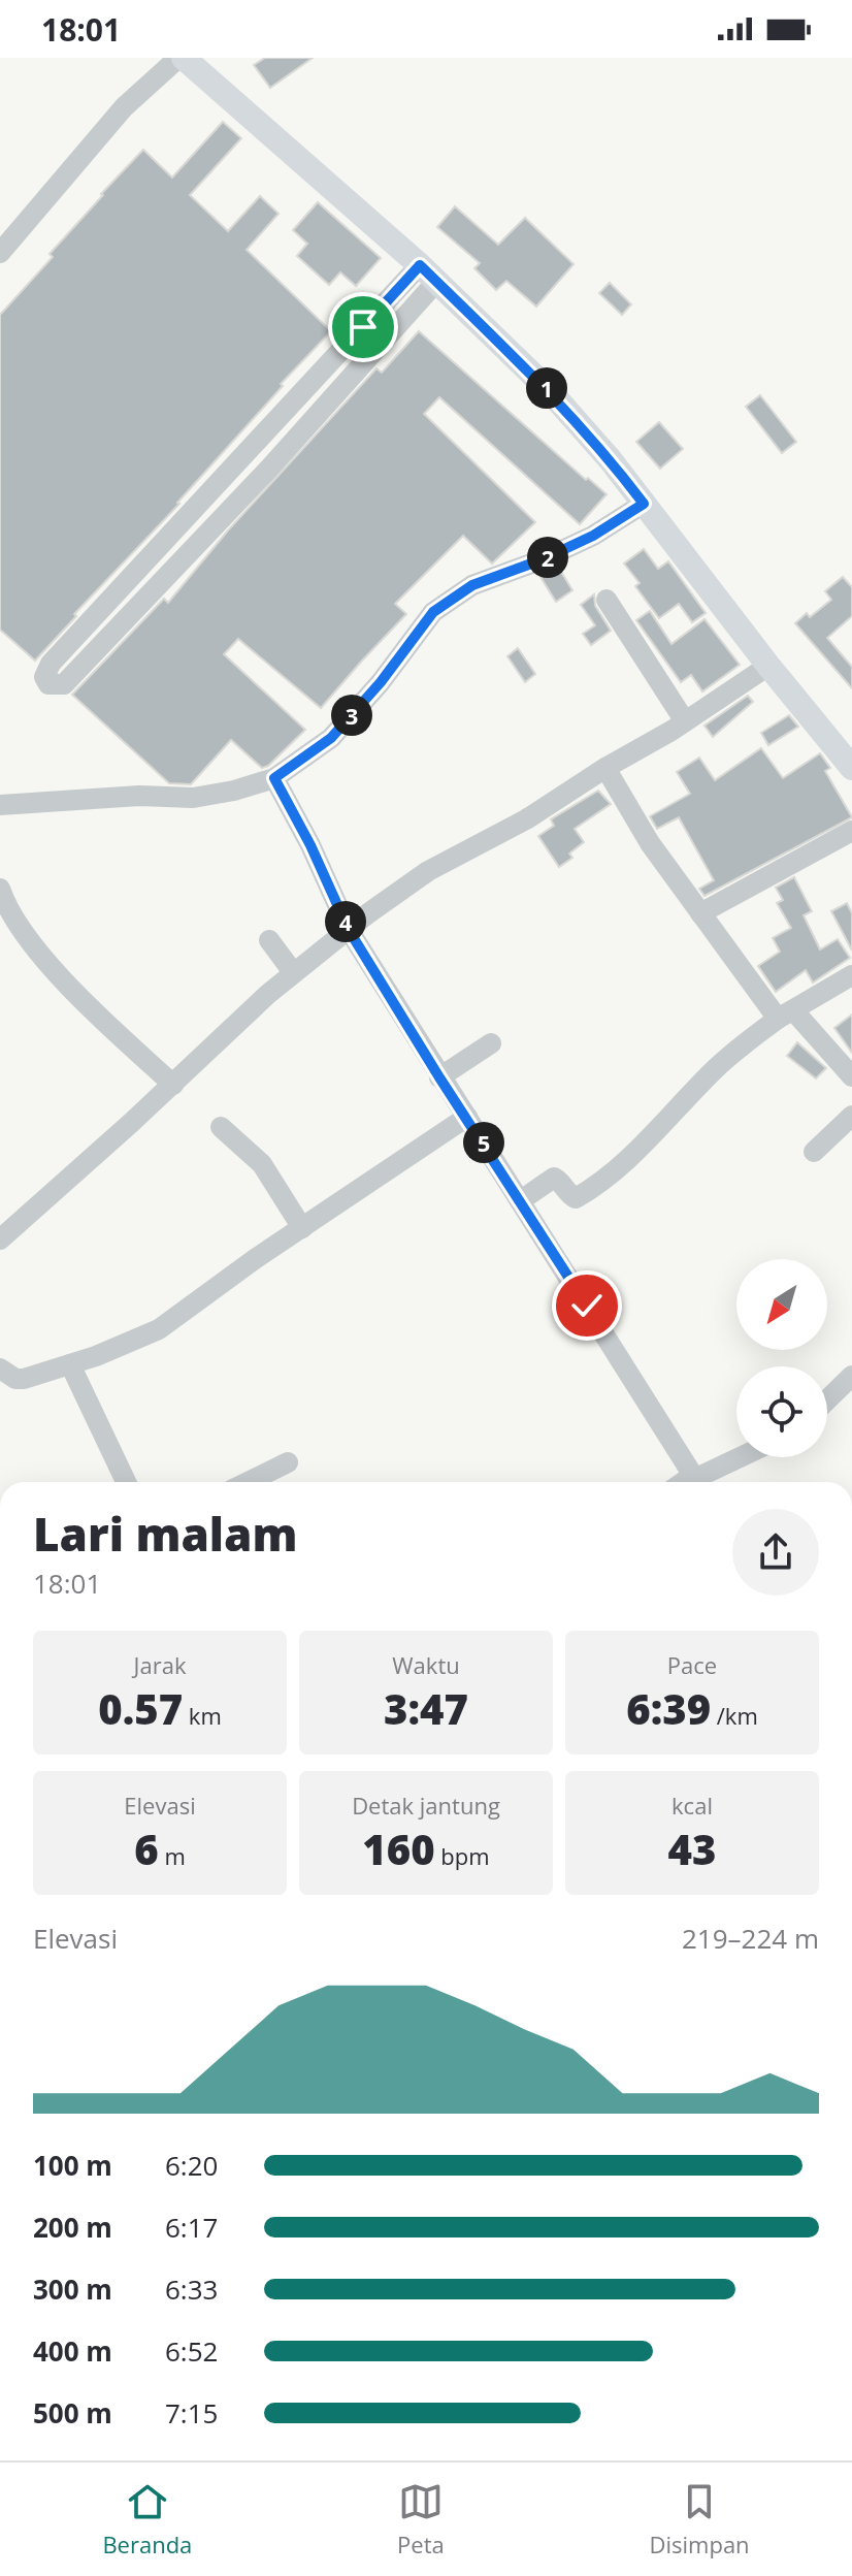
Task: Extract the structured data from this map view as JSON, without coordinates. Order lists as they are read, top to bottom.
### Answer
{
  "north": "bottom left",
  "page": {
    "status": "18:01",
    "pins": [
      "1",
      "2",
      "3",
      "4",
      "5"
    ],
    "heading": ["Lari malam", "18:01"],
    "stats": [
      ["Jarak", "0.57 km"],
      ["Waktu", "3:47"],
      ["Pace", "6:39 /km"],
      ["Elevasi", "6 m"],
      ["Detak jantung", "160 bpm"],
      ["kcal", "43"]
    ],
    "chart": ["Elevasi", "219–224 m"],
    "list": [
      {
        "name": "100 m",
        "note": "6:20"
      },
      {
        "name": "200 m",
        "note": "6:17"
      },
      {
        "name": "300 m",
        "note": "6:33"
      },
      {
        "name": "400 m",
        "note": "6:52"
      },
      {
        "name": "500 m",
        "note": "7:15"
      }
    ],
    "tabs": ["Beranda", "Peta", "Disimpan"]
  }
}
